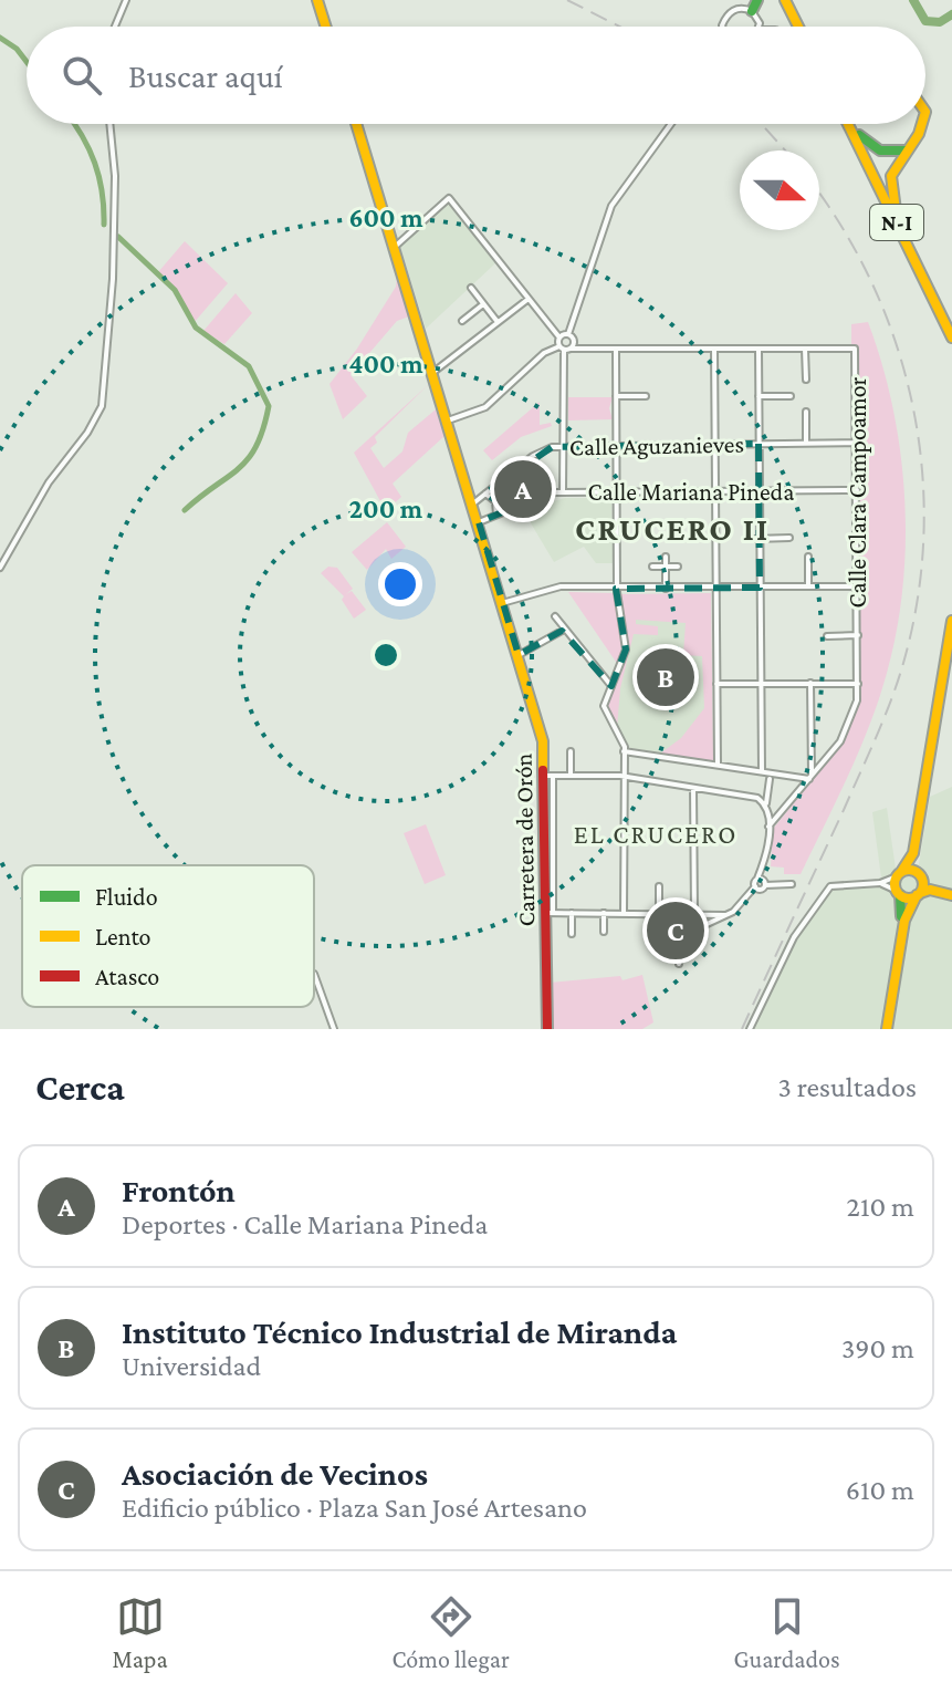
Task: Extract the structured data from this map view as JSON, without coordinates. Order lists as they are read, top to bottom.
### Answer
{
  "streets": {
    "main road": ["N-I", "Carretera de Orón"],
    "street": ["Calle Aguzanieves", "Calle Mariana Pineda", "Calle Clara Campoamor"]
  },
  "crossings": [
    ["Calle Aguzanieves", "Calle Clara Campoamor"],
    ["Calle Aguzanieves", "Carretera de Orón"],
    ["Calle Mariana Pineda", "Calle Clara Campoamor"],
    ["Calle Mariana Pineda", "Carretera de Orón"]
  ],
  "districts": ["CRUCERO II", "EL CRUCERO"],
  "legend": ["Fluido", "Lento", "Atasco"],
  "north": "right",
  "page": {
    "search": "Buscar aquí",
    "pins": ["A", "B", "C"],
    "heading": ["Cerca", "3 resultados"],
    "list": [
      {
        "mark": "A",
        "name": "Frontón",
        "note": "Deportes · Calle Mariana Pineda",
        "value": "210 m"
      },
      {
        "mark": "B",
        "name": "Instituto Técnico Industrial de Miranda",
        "note": "Universidad",
        "value": "390 m"
      },
      {
        "mark": "C",
        "name": "Asociación de Vecinos",
        "note": "Edificio público · Plaza San José Artesano",
        "value": "610 m"
      }
    ],
    "nav": ["Mapa", "Cómo llegar", "Guardados"]
  },
  "rings": ["600 m", "400 m", "200 m"]
}
